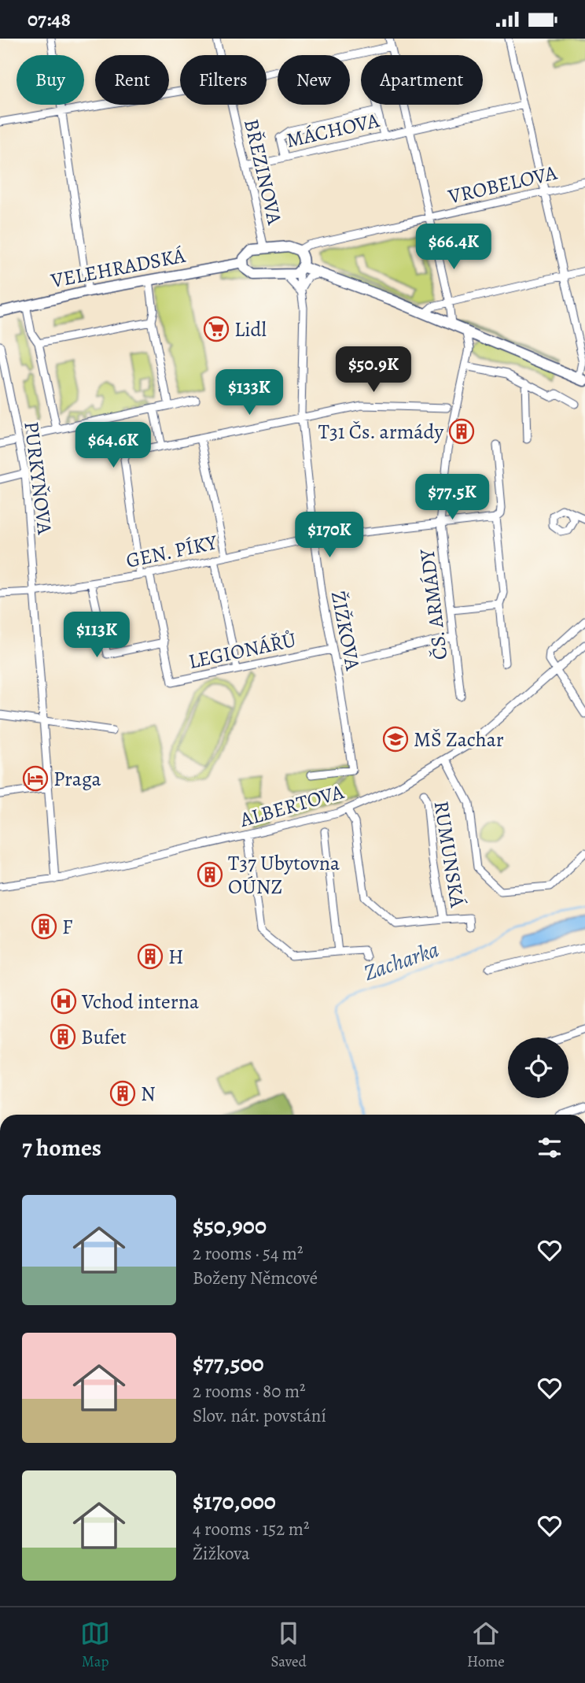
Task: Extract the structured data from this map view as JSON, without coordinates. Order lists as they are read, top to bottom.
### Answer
{
  "streets": {
    "main road": ["VELEHRADSKÁ"],
    "street": [
      "MÁCHOVA",
      "BŘEZINOVA",
      "VROBELOVA",
      "PURKYŇOVA",
      "GEN. PÍKY",
      "ČS. ARMÁDY",
      "ŽIŽKOVA",
      "LEGIONÁŘŮ",
      "ALBERTOVA",
      "RUMUNSKÁ"
    ]
  },
  "crossings": [
    ["MÁCHOVA", "BŘEZINOVA"],
    ["BŘEZINOVA", "VELEHRADSKÁ"],
    ["PURKYŇOVA", "GEN. PÍKY"],
    ["PURKYŇOVA", "ALBERTOVA"],
    ["GEN. PÍKY", "ČS. ARMÁDY"],
    ["GEN. PÍKY", "ŽIŽKOVA"],
    ["GEN. PÍKY", "LEGIONÁŘŮ"],
    ["ŽIŽKOVA", "LEGIONÁŘŮ"],
    ["ALBERTOVA", "RUMUNSKÁ"]
  ],
  "water": ["Zacharka"],
  "places": {
    "supermarket": ["Lidl"],
    "building": [
      "T31 Čs. armády",
      "T37 Ubytovna OÚNZ",
      "F",
      "H",
      "Bufet",
      "N"
    ],
    "school or university": ["MŠ Zachar"],
    "hotel": ["Praga"],
    "hospital": ["Vchod interna"]
  },
  "page": {
    "status": "07:48",
    "chip": [
      "Buy",
      "Rent",
      "Filters",
      "New",
      "Apartment"
    ],
    "price": [
      "$66.4K",
      "$50.9K",
      "$133K",
      "$64.6K",
      "$77.5K",
      "$170K",
      "$113K"
    ],
    "heading": "7 homes",
    "list": [
      {
        "name": "$50,900",
        "note": "2 rooms · 54 m² · Boženy Němcové"
      },
      {
        "name": "$77,500",
        "note": "2 rooms · 80 m² · Slov. nár. povstání"
      },
      {
        "name": "$170,000",
        "note": "4 rooms · 152 m² · Žižkova"
      }
    ],
    "tabs": ["Map", "Saved", "Home"]
  }
}
